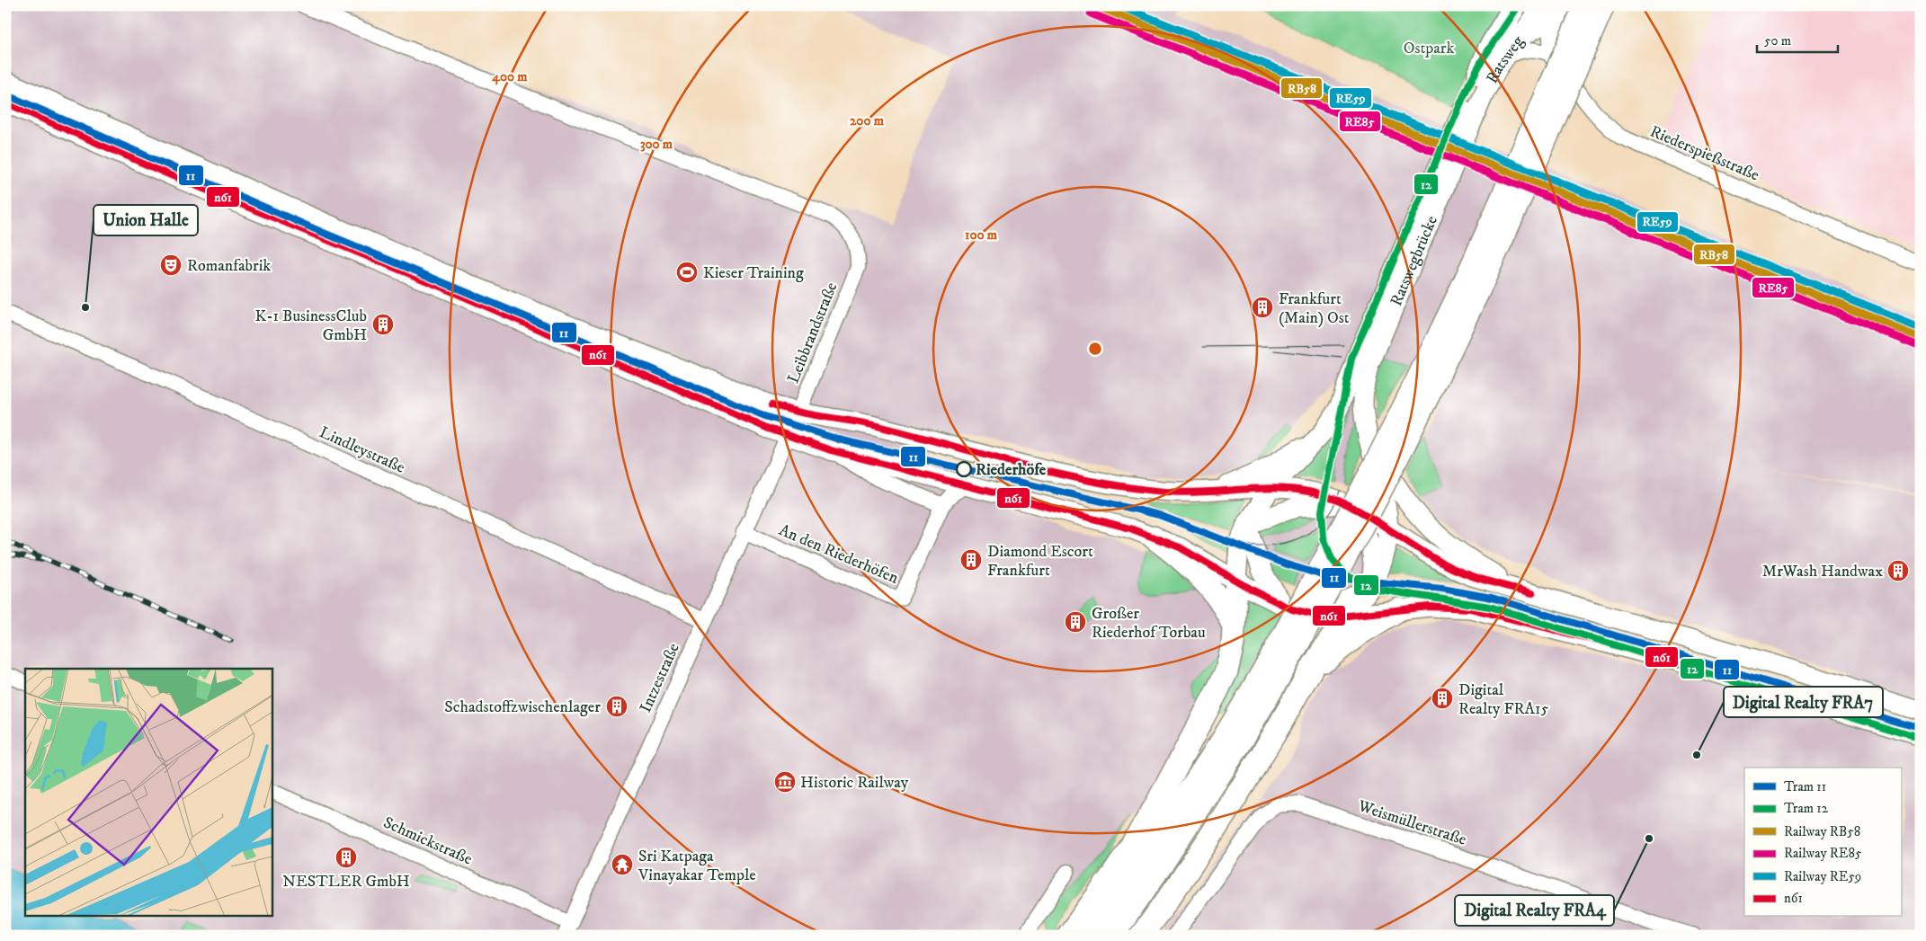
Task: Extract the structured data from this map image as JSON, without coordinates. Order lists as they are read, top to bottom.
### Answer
{
  "streets": {
    "main road": ["Ratsweg", "Ratswegbrücke"],
    "street": [
      "Riederspießstraße",
      "Leibbrandstraße",
      "Lindleystraße",
      "An den Riederhöfen",
      "Intzestraße",
      "Weismüllerstraße",
      "Schmickstraße"
    ]
  },
  "crossings": [
    ["Ratsweg", "Ratswegbrücke"],
    ["Lindleystraße", "Intzestraße"],
    ["An den Riederhöfen", "Intzestraße"],
    ["Intzestraße", "Schmickstraße"]
  ],
  "parks": ["Ostpark"],
  "places": {
    "theatre": ["Romanfabrik"],
    "sports": ["Kieser Training"],
    "other": [
      "Union Halle",
      "Riederhöfe",
      "Digital Realty FRA7",
      "Digital Realty FRA4"
    ],
    "building": [
      "Frankfurt (Main) Ost",
      "K-1 BusinessClub GmbH",
      "Diamond Escort Frankfurt",
      "MrWash Handwax",
      "Großer Riederhof Torbau",
      "Digital Realty FRA15",
      "Schadstoffzwischenlager",
      "NESTLER GmbH"
    ],
    "museum": ["Historic Railway"],
    "temple": ["Sri Katpaga Vinayakar Temple"]
  },
  "lines": [
    "tram line 12",
    "rail line RB58",
    "rail line RE59",
    "rail line RE85",
    "tram line 11",
    "transit line n61"
  ],
  "legend": [
    "Tram 11",
    "Tram 12",
    "Railway RB58",
    "Railway RE85",
    "Railway RE59",
    "n61"
  ],
  "scale_bar": "50 m",
  "rings": [
    "400 m",
    "200 m",
    "300 m",
    "100 m"
  ]
}
